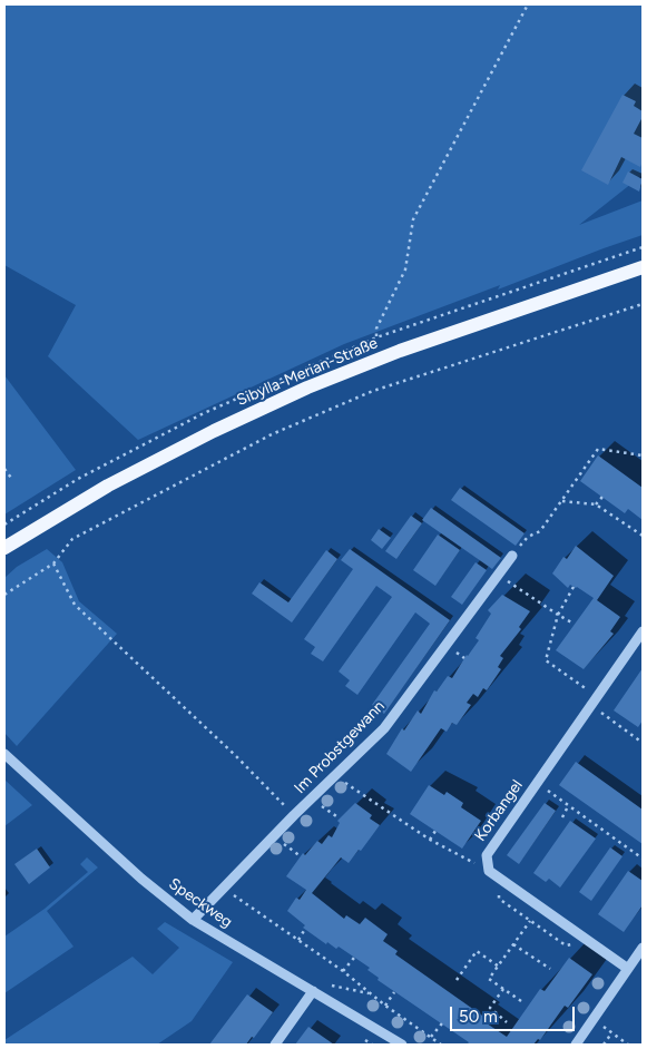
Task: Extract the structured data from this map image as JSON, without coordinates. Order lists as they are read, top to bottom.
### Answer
{
  "streets": {
    "main road": ["Sibylla-Merian-Straße"],
    "street": ["Im Probstgewann", "Korbangel", "Speckweg"]
  },
  "crossings": [
    ["Im Probstgewann", "Speckweg"]
  ],
  "scale_bar": "50 m"
}
